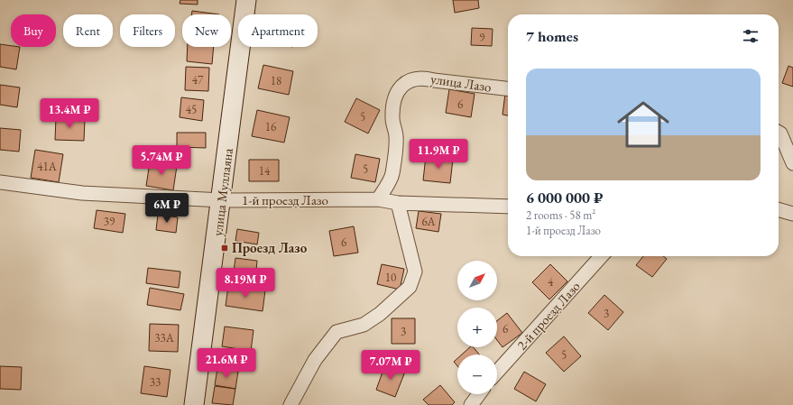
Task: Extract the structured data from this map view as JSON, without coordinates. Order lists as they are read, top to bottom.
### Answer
{
  "streets": {
    "main road": ["улица Муллаяна"],
    "street": ["улица Лазо", "1-й проезд Лазо", "2-й проезд Лазо"]
  },
  "crossings": [
    ["улица Лазо", "1-й проезд Лазо"],
    ["улица Муллаяна", "1-й проезд Лазо"]
  ],
  "places": {
    "transit": ["Проезд Лазо"]
  },
  "house_numbers": [
    "9",
    "47",
    "18",
    "6",
    "45",
    "5",
    "16",
    "41А",
    "5",
    "14",
    "39",
    "6А",
    "6",
    "10",
    "4",
    "3",
    "6",
    "3",
    "33А",
    "5",
    "33"
  ],
  "north": "top right",
  "page": {
    "chip": [
      "Buy",
      "Rent",
      "Filters",
      "New",
      "Apartment"
    ],
    "heading": "7 homes",
    "list": [
      {
        "name": "6 000 000 ₽",
        "note": "2 rooms · 58 m² · 1-й проезд Лазо"
      }
    ],
    "price": [
      "13.4M ₽",
      "11.9M ₽",
      "5.74M ₽",
      "6M ₽",
      "8.19M ₽",
      "21.6M ₽",
      "7.07M ₽"
    ],
    "map_buttons": ["+", "−"]
  }
}
